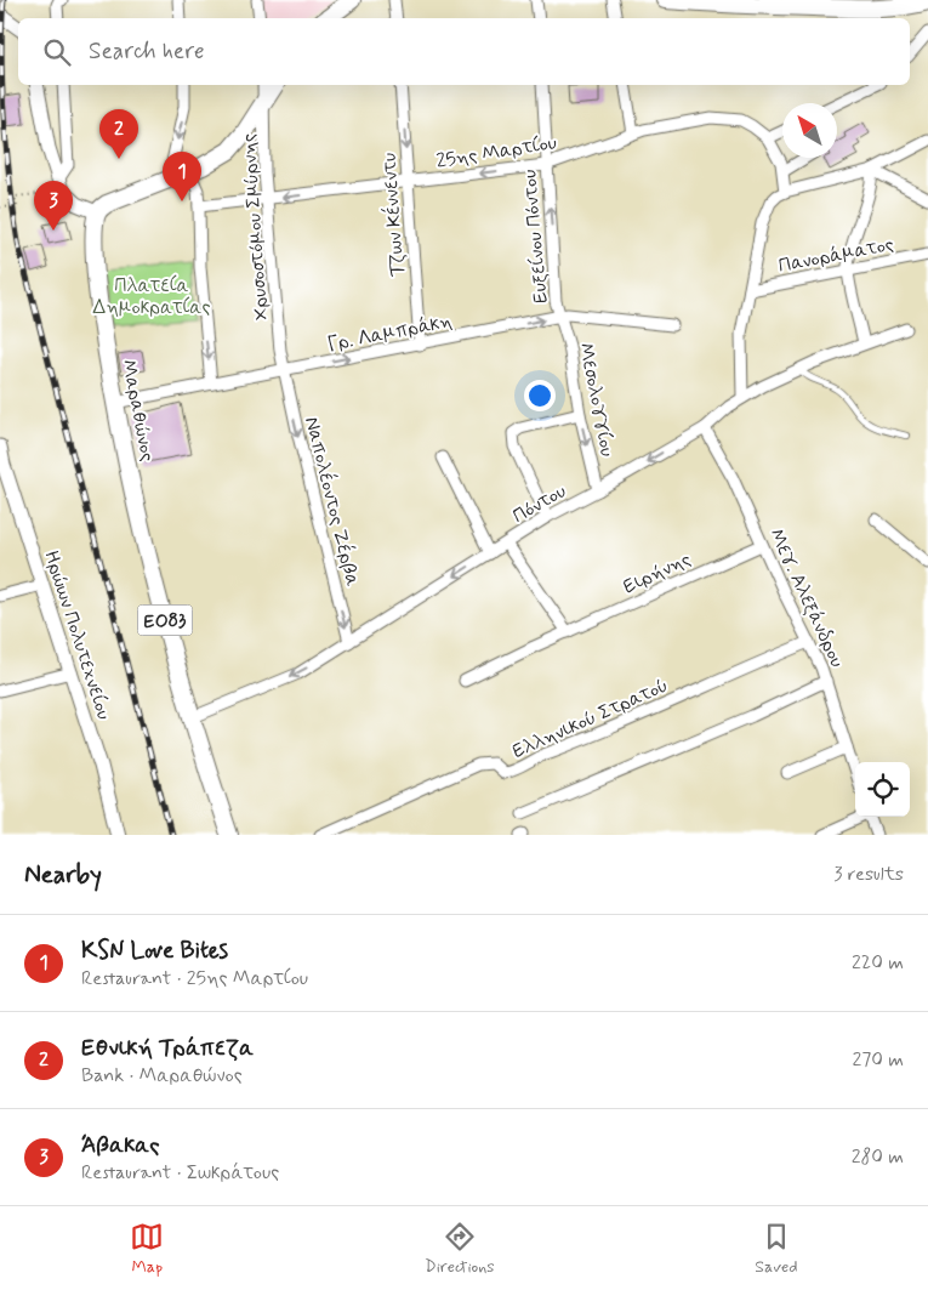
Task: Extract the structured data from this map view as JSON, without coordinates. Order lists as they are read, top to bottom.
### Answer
{
  "streets": {
    "main road": ["Μαραθώνος", "ΕΟ83"],
    "street": [
      "25ης Μαρτίου",
      "Τζων Κέννεντυ",
      "Χρυσοστόμου Σμύρνης",
      "Ευξείνου Πόντου",
      "Πανοράματος",
      "Γρ. Λαμπράκη",
      "Μεσολογγίου",
      "Ναπολέοντος Ζέρβα",
      "Πόντου",
      "Ειρήνης",
      "Μεγ. Αλεξάνδρου",
      "Ηρώων Πολυτεχνείου",
      "Ελληνικού Στρατού"
    ]
  },
  "crossings": [
    ["25ης Μαρτίου", "Τζων Κέννεντυ"],
    ["25ης Μαρτίου", "Χρυσοστόμου Σμύρνης"],
    ["25ης Μαρτίου", "Ευξείνου Πόντου"],
    ["Τζων Κέννεντυ", "Γρ. Λαμπράκη"],
    ["Χρυσοστόμου Σμύρνης", "Γρ. Λαμπράκη"],
    ["Χρυσοστόμου Σμύρνης", "Ναπολέοντος Ζέρβα"],
    ["Ευξείνου Πόντου", "Γρ. Λαμπράκη"],
    ["Ευξείνου Πόντου", "Μεσολογγίου"],
    ["Γρ. Λαμπράκη", "Μεσολογγίου"],
    ["Γρ. Λαμπράκη", "Μαραθώνος"],
    ["Γρ. Λαμπράκη", "Ναπολέοντος Ζέρβα"],
    ["Μεσολογγίου", "Πόντου"],
    ["Μαραθώνος", "Πόντου"],
    ["Ναπολέοντος Ζέρβα", "Πόντου"],
    ["Πόντου", "Μεγ. Αλεξάνδρου"],
    ["Ειρήνης", "Μεγ. Αλεξάνδρου"],
    ["Μεγ. Αλεξάνδρου", "Ελληνικού Στρατού"]
  ],
  "one_way": [
    "25ης Μαρτίου",
    "Τζων Κέννεντυ",
    "Ευξείνου Πόντου",
    "Γρ. Λαμπράκη",
    "Μεσολογγίου",
    "Ναπολέοντος Ζέρβα",
    "Πόντου"
  ],
  "parks": ["Πλατεία Δημοκρατίας"],
  "north": "top left",
  "page": {
    "search": "Search here",
    "pins": ["2", "1", "3"],
    "heading": ["Nearby", "3 results"],
    "list": [
      {
        "mark": "1",
        "name": "KSN Love Bites",
        "note": "Restaurant · 25ης Μαρτίου",
        "value": "220 m"
      },
      {
        "mark": "2",
        "name": "Εθνική Τράπεζα",
        "note": "Bank · Μαραθώνος",
        "value": "270 m"
      },
      {
        "mark": "3",
        "name": "Άβακας",
        "note": "Restaurant · Σωκράτους",
        "value": "280 m"
      }
    ],
    "nav": ["Map", "Directions", "Saved"]
  }
}
